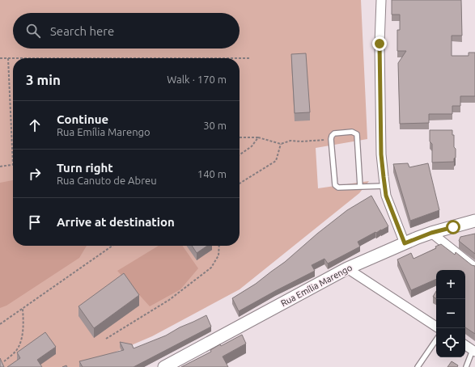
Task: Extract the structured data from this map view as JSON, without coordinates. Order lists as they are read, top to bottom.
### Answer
{
  "streets": {
    "main road": ["Rua Emília Marengo"]
  },
  "page": {
    "search": "Search here",
    "heading": ["3 min", "Walk · 170 m"],
    "list": [
      ["Continue", "Rua Emília Marengo", "30 m"],
      ["Turn right", "Rua Canuto de Abreu", "140 m"],
      "Arrive at destination"
    ],
    "map_buttons": ["+", "−"]
  }
}
